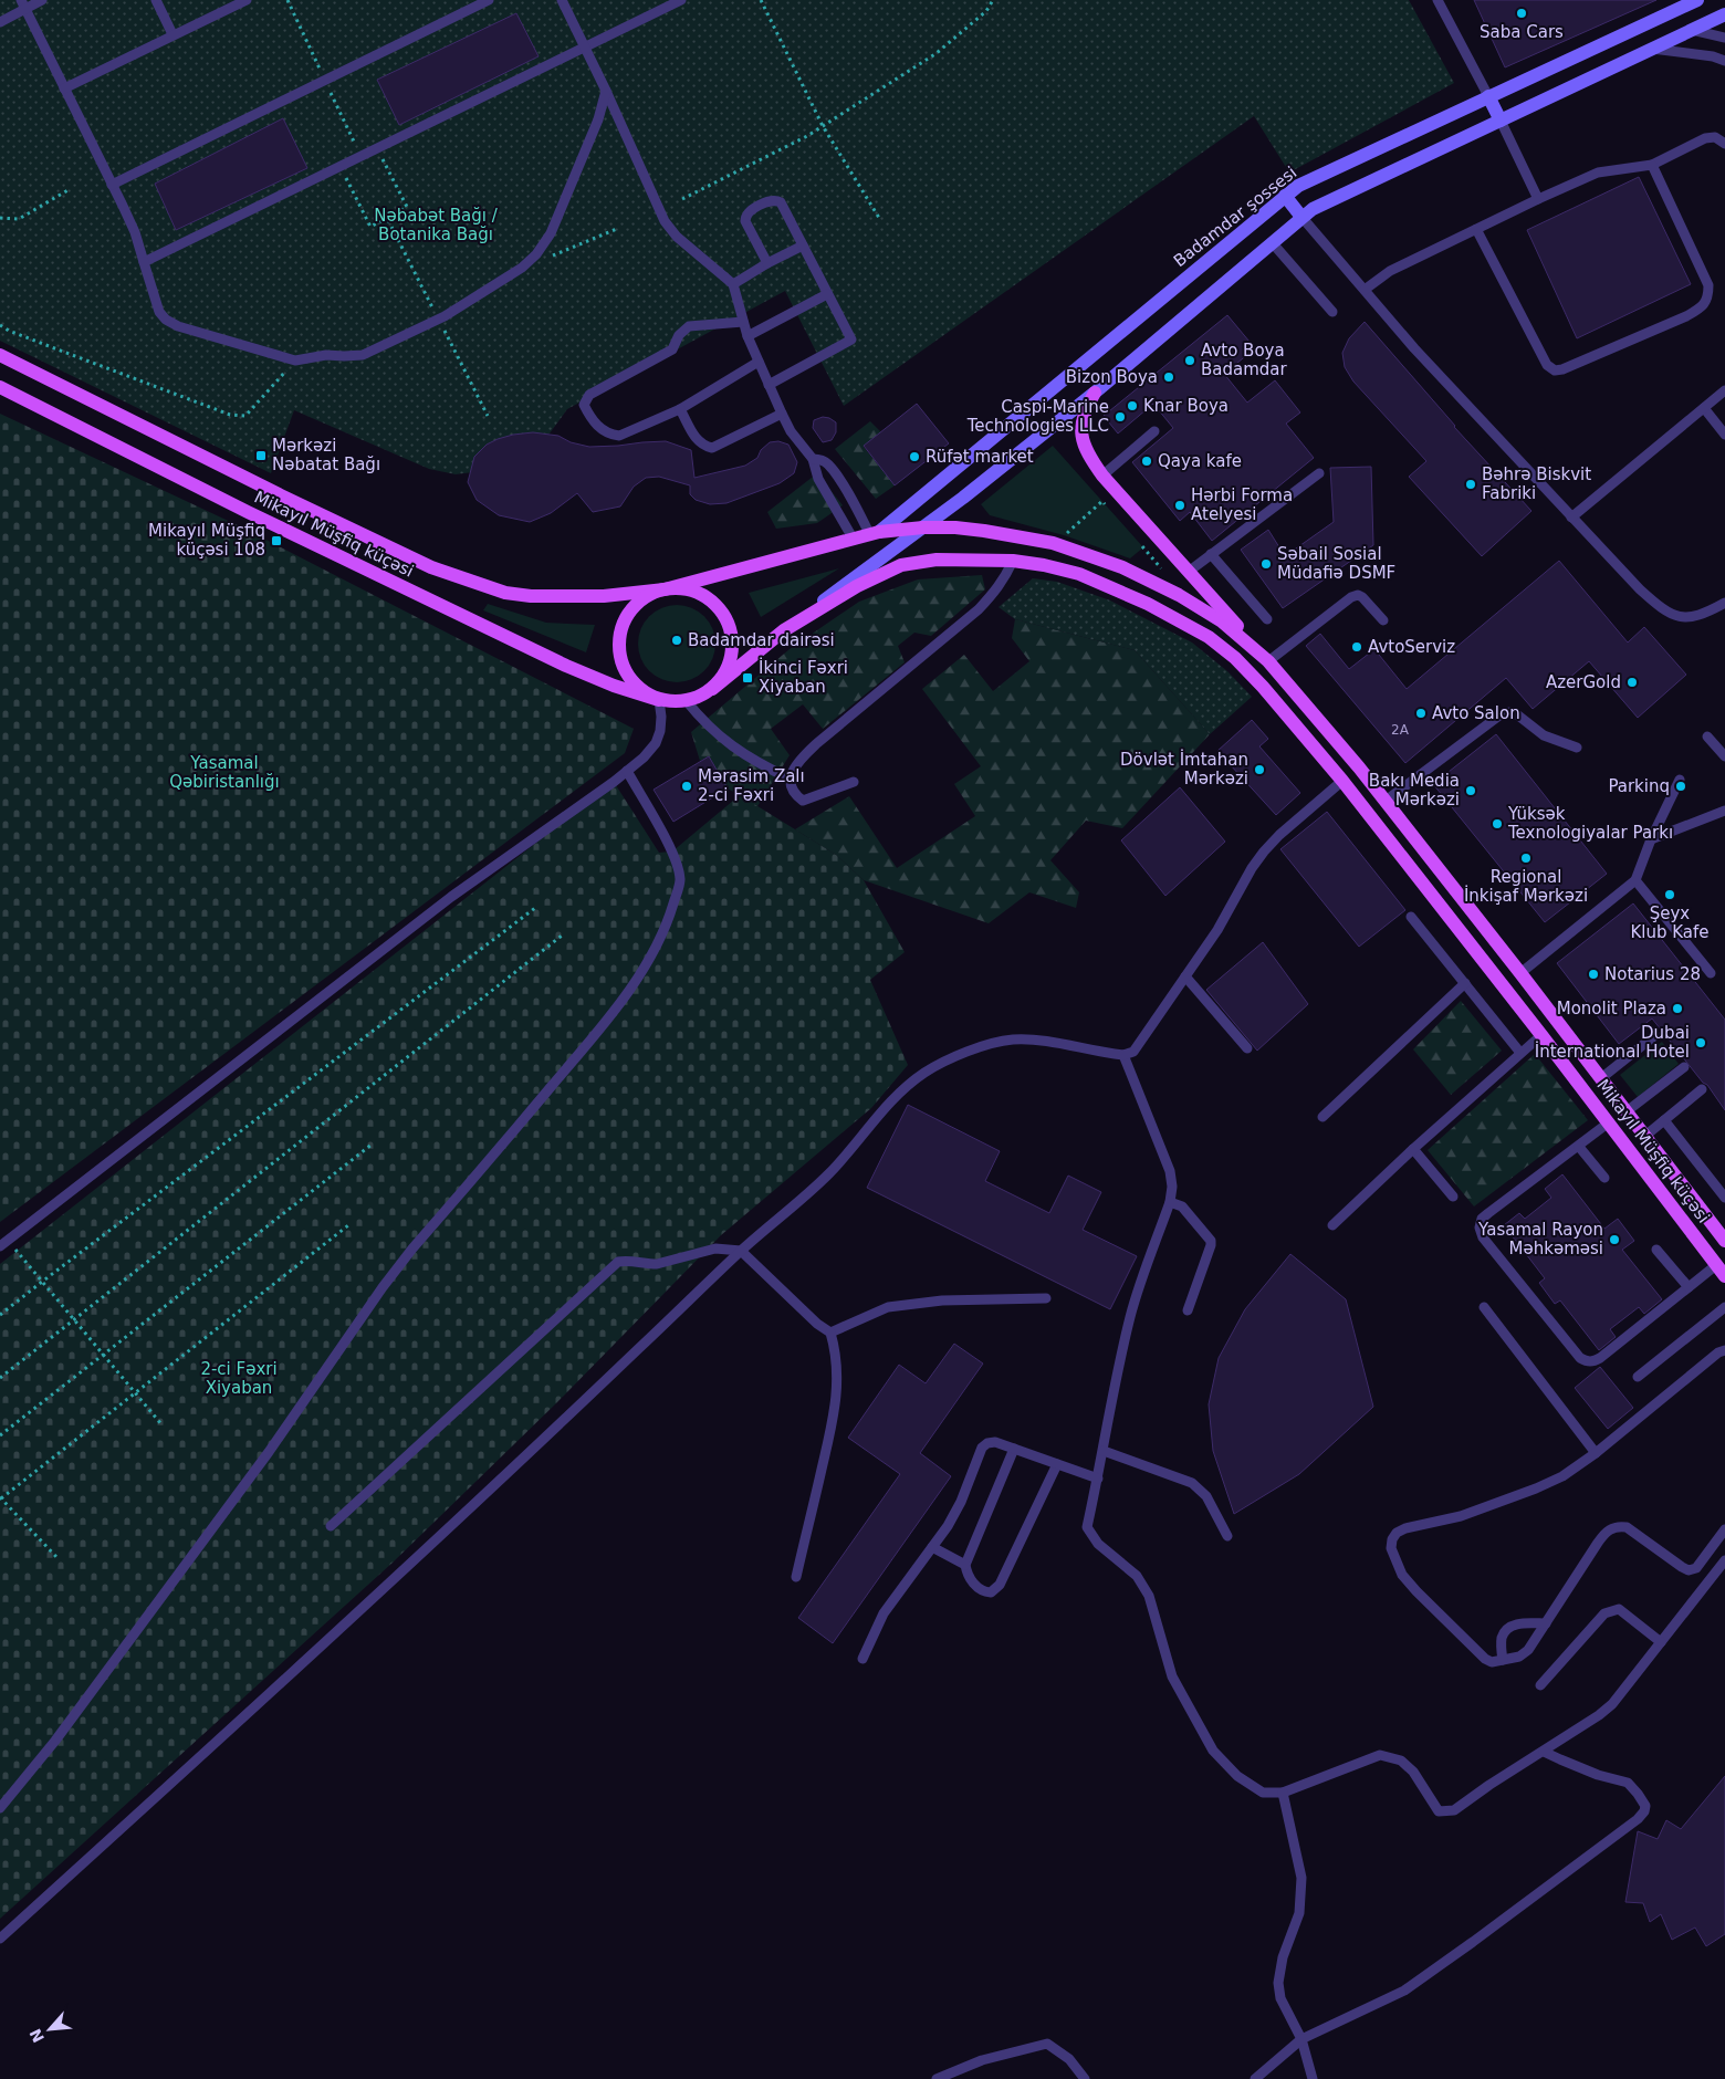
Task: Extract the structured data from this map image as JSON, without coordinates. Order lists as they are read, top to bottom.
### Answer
{
  "streets": {
    "main road": ["Badamdar şossesi", "Mikayıl Müşfiq küçəsi"]
  },
  "crossings": [
    ["Badamdar şossesi", "Mikayıl Müşfiq küçəsi"]
  ],
  "parks": ["Nəbabət Bağı / Botanika Bağı", "Yasamal Qəbiristanlığı", "2-ci Fəxri Xiyaban"],
  "places": {
    "other": [
      "Saba Cars",
      "Avto Boya Badamdar",
      "Bizon Boya",
      "Knar Boya",
      "Caspi-Marine Technologies LLC",
      "Rüfət market",
      "Qaya kafe",
      "Bəhrə Biskvit Fabriki",
      "Hərbi Forma Atelyesi",
      "Səbail Sosial Müdafiə DSMF",
      "Badamdar dairəsi",
      "AvtoServiz",
      "AzerGold",
      "Avto Salon",
      "Dövlət İmtahan Mərkəzi",
      "Mərasim Zalı 2-ci Fəxri",
      "Parkinq",
      "Bakı Media Mərkəzi",
      "Yüksək Texnologiyalar Parkı",
      "Regional İnkişaf Mərkəzi",
      "Şeyx Klub Kafe",
      "Notarius 28",
      "Monolit Plaza",
      "Dubai İnternational Hotel",
      "Yasamal Rayon Məhkəməsi"
    ],
    "transit": ["Mərkəzi Nəbatat Bağı", "Mikayıl Müşfiq küçəsi 108", "İkinci Fəxri Xiyaban"]
  },
  "house_numbers": ["2А"],
  "north": "bottom left"
}
